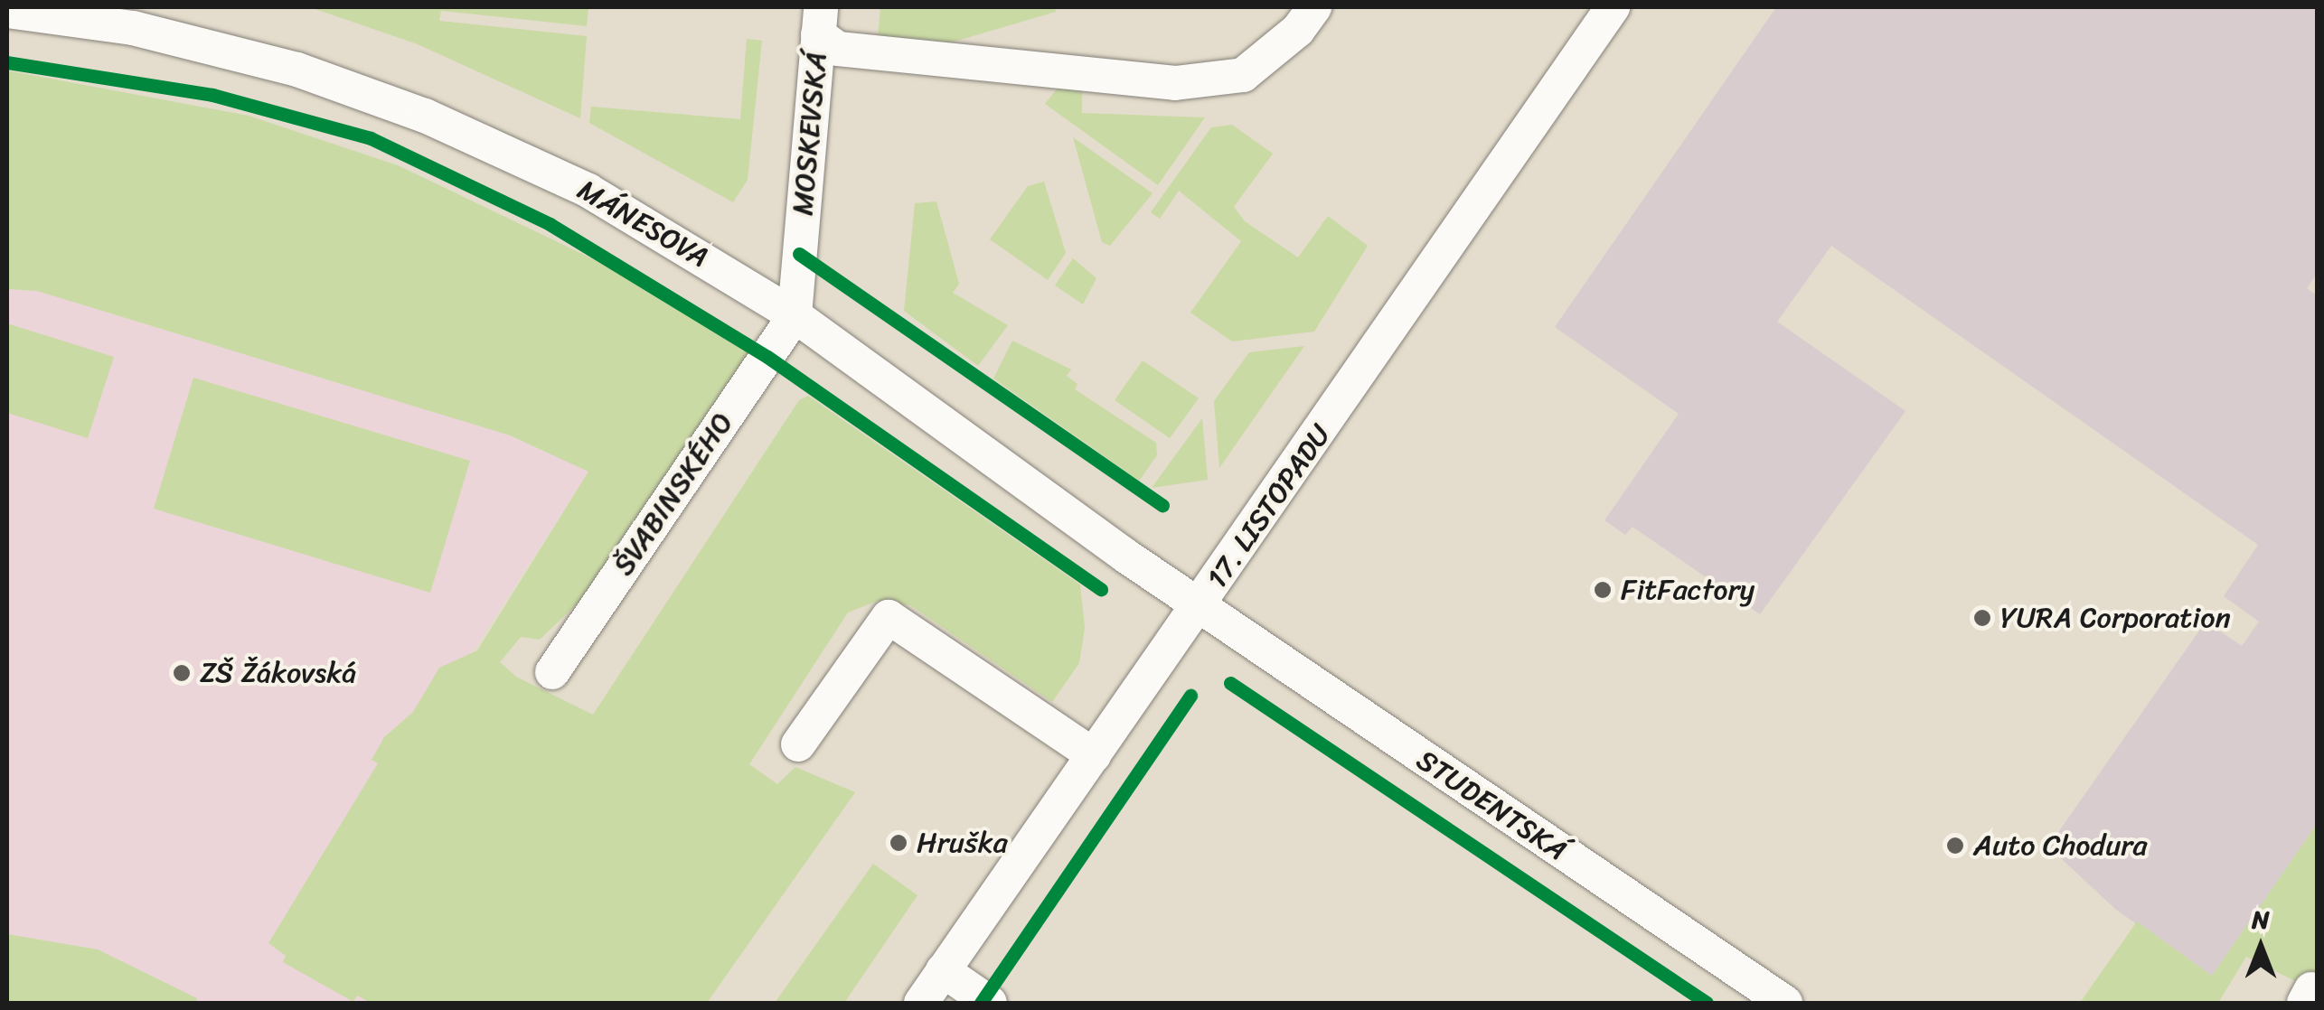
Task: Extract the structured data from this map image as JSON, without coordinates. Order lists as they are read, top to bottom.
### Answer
{
  "streets": {
    "street": [
      "MOSKEVSKÁ",
      "MÁNESOVA",
      "ŠVABINSKÉHO",
      "17. LISTOPADU",
      "STUDENTSKÁ"
    ]
  },
  "crossings": [
    ["MOSKEVSKÁ", "MÁNESOVA"],
    ["MOSKEVSKÁ", "ŠVABINSKÉHO"],
    ["MÁNESOVA", "ŠVABINSKÉHO"],
    ["MÁNESOVA", "17. LISTOPADU"],
    ["MÁNESOVA", "STUDENTSKÁ"],
    ["17. LISTOPADU", "STUDENTSKÁ"]
  ],
  "places": [
    "FitFactory",
    "YURA Corporation",
    "ZŠ Žákovská",
    "Hruška",
    "Auto Chodura"
  ],
  "north": "top"
}
